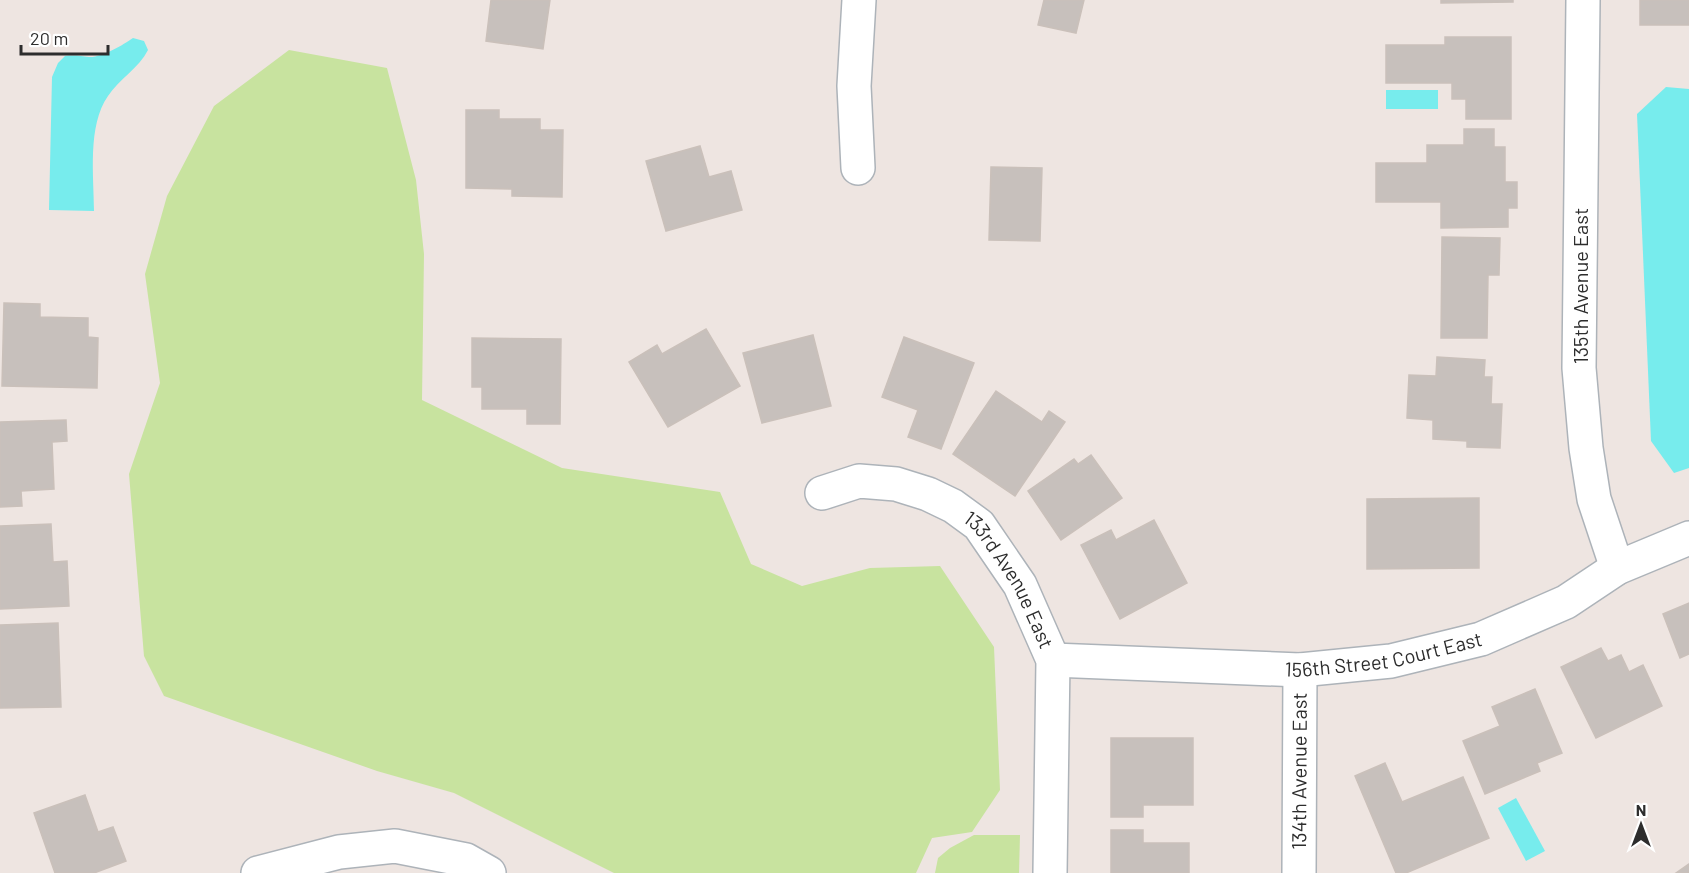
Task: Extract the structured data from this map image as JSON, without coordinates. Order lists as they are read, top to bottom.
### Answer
{
  "streets": {
    "street": [
      "135th Avenue East",
      "133rd Avenue East",
      "156th Street Court East",
      "134th Avenue East"
    ]
  },
  "crossings": [
    ["135th Avenue East", "156th Street Court East"],
    ["133rd Avenue East", "156th Street Court East"],
    ["156th Street Court East", "134th Avenue East"]
  ],
  "scale_bar": "20 m",
  "north": "top"
}
